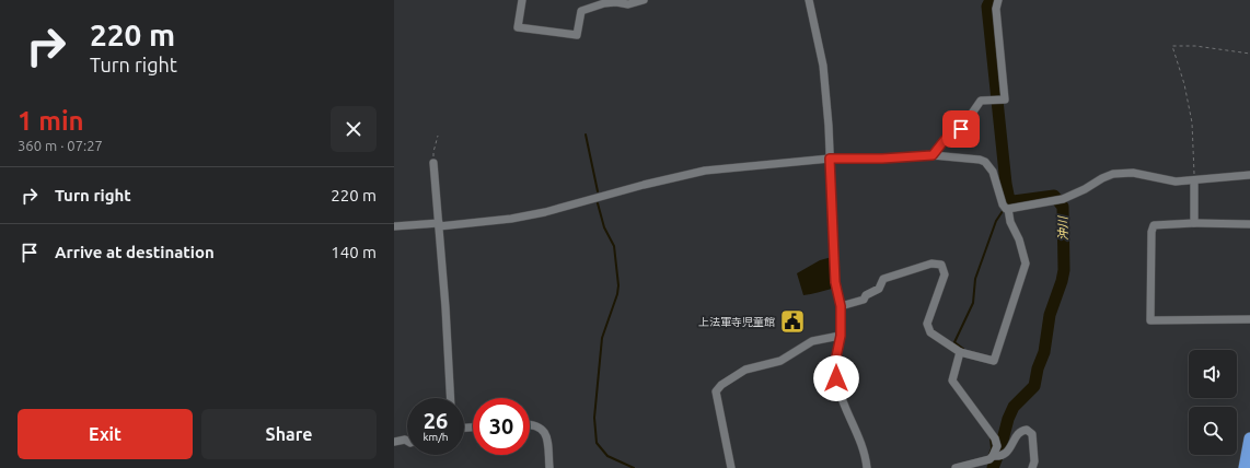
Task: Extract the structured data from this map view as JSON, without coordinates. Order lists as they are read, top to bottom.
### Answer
{
  "water": ["沖川"],
  "places": {
    "public building": ["上法軍寺児童館"]
  },
  "page": {
    "turn": ["220 m", "Turn right"],
    "heading": ["1 min", "360 m · 07:27"],
    "list": [
      {
        "name": "Turn right",
        "value": "220 m"
      },
      {
        "name": "Arrive at destination",
        "value": "140 m"
      }
    ],
    "speed": "26 km/h",
    "limit": "30",
    "buttons": ["Exit", "Share"]
  }
}
